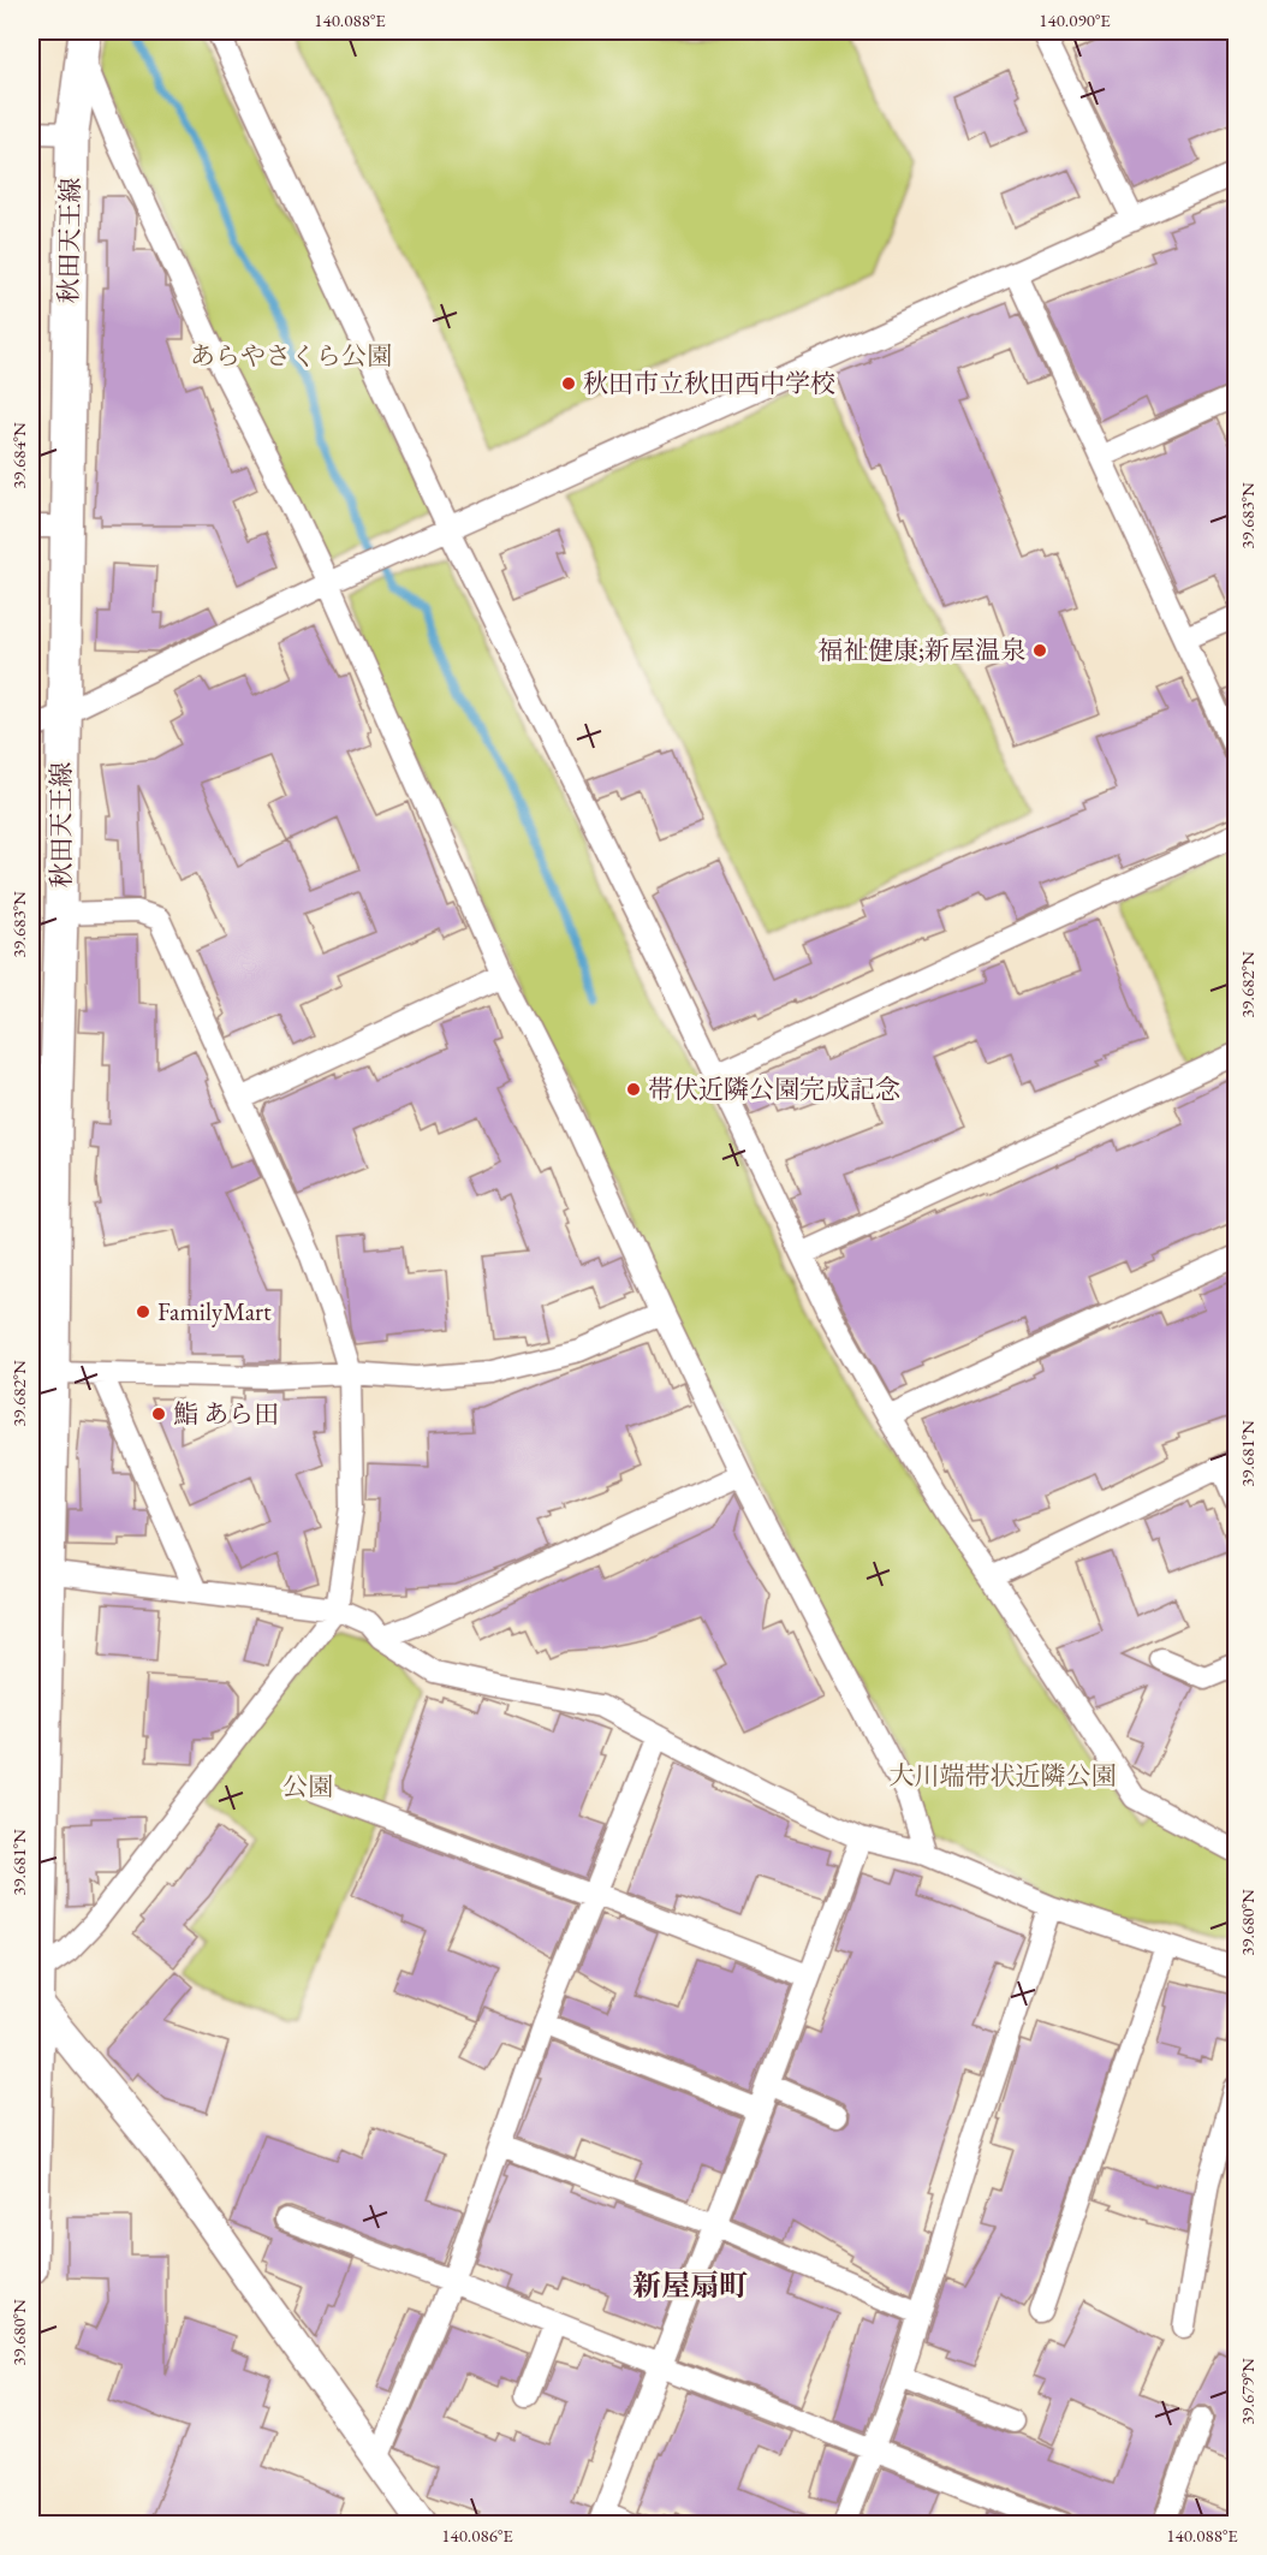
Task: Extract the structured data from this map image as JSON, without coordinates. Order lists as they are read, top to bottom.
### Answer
{
  "streets": {
    "main road": ["秋田天王線"]
  },
  "districts": ["新屋扇町"],
  "parks": ["あらやさくら公園", "大川端帯状近隣公園", "公園"],
  "places": [
    "秋田市立秋田西中学校",
    "福祉健康;新屋温泉",
    "帯伏近隣公園完成記念",
    "FamilyMart",
    "鮨 あら田"
  ],
  "coordinates": [
    "140.088°E",
    "140.090°E",
    "39.684°N",
    "39.683°N",
    "39.682°N",
    "39.681°N",
    "39.680°N",
    "39.679°N",
    "140.086°E"
  ]
}
